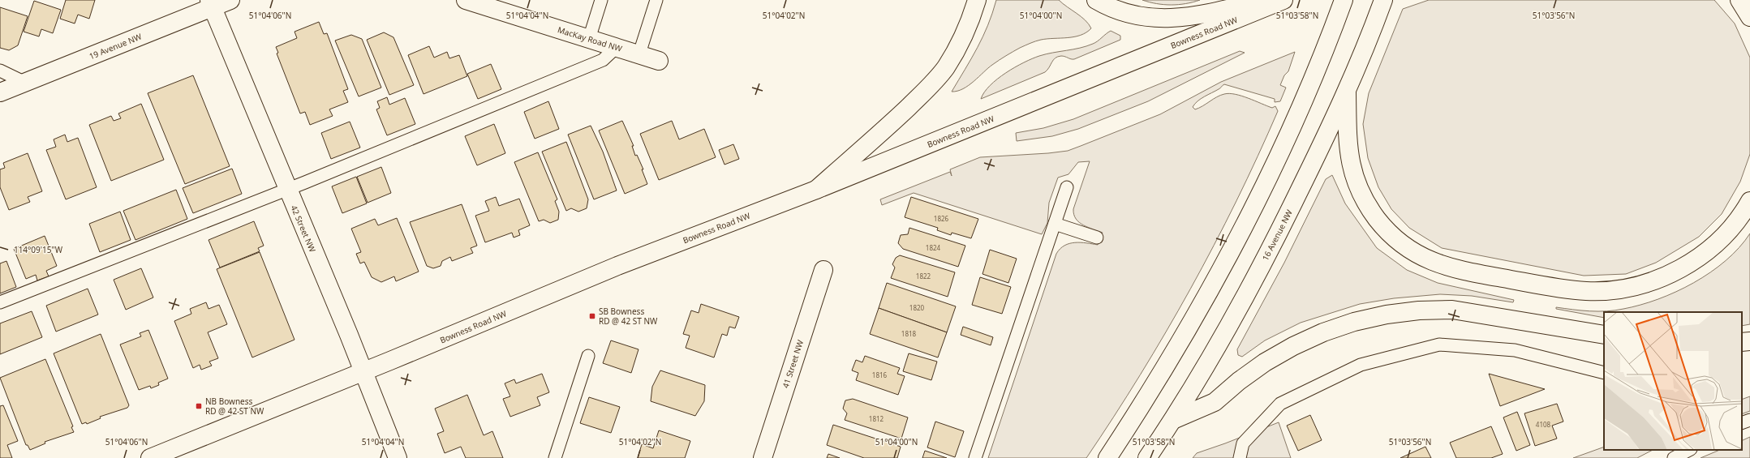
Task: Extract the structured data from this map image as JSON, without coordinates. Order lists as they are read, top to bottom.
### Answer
{
  "streets": {
    "main road": [
      "Bowness Road NW",
      "MacKay Road NW",
      "19 Avenue NW",
      "42 Street NW",
      "16 Avenue NW",
      "41 Street NW"
    ]
  },
  "crossings": [
    ["Bowness Road NW", "42 Street NW"],
    ["19 Avenue NW", "42 Street NW"]
  ],
  "places": {
    "transit": ["SB Bowness RD @ 42 ST NW", "NB Bowness RD @ 42 ST NW"]
  },
  "house_numbers": [
    "1826",
    "1824",
    "1822",
    "1820",
    "1818",
    "1816",
    "1812",
    "4108"
  ],
  "coordinates": [
    "51°04'06\"N",
    "51°04'04\"N",
    "51°04'02\"N",
    "51°04'00\"N",
    "51°03'58\"N",
    "51°03'56\"N",
    "114°09'15\"W"
  ]
}
